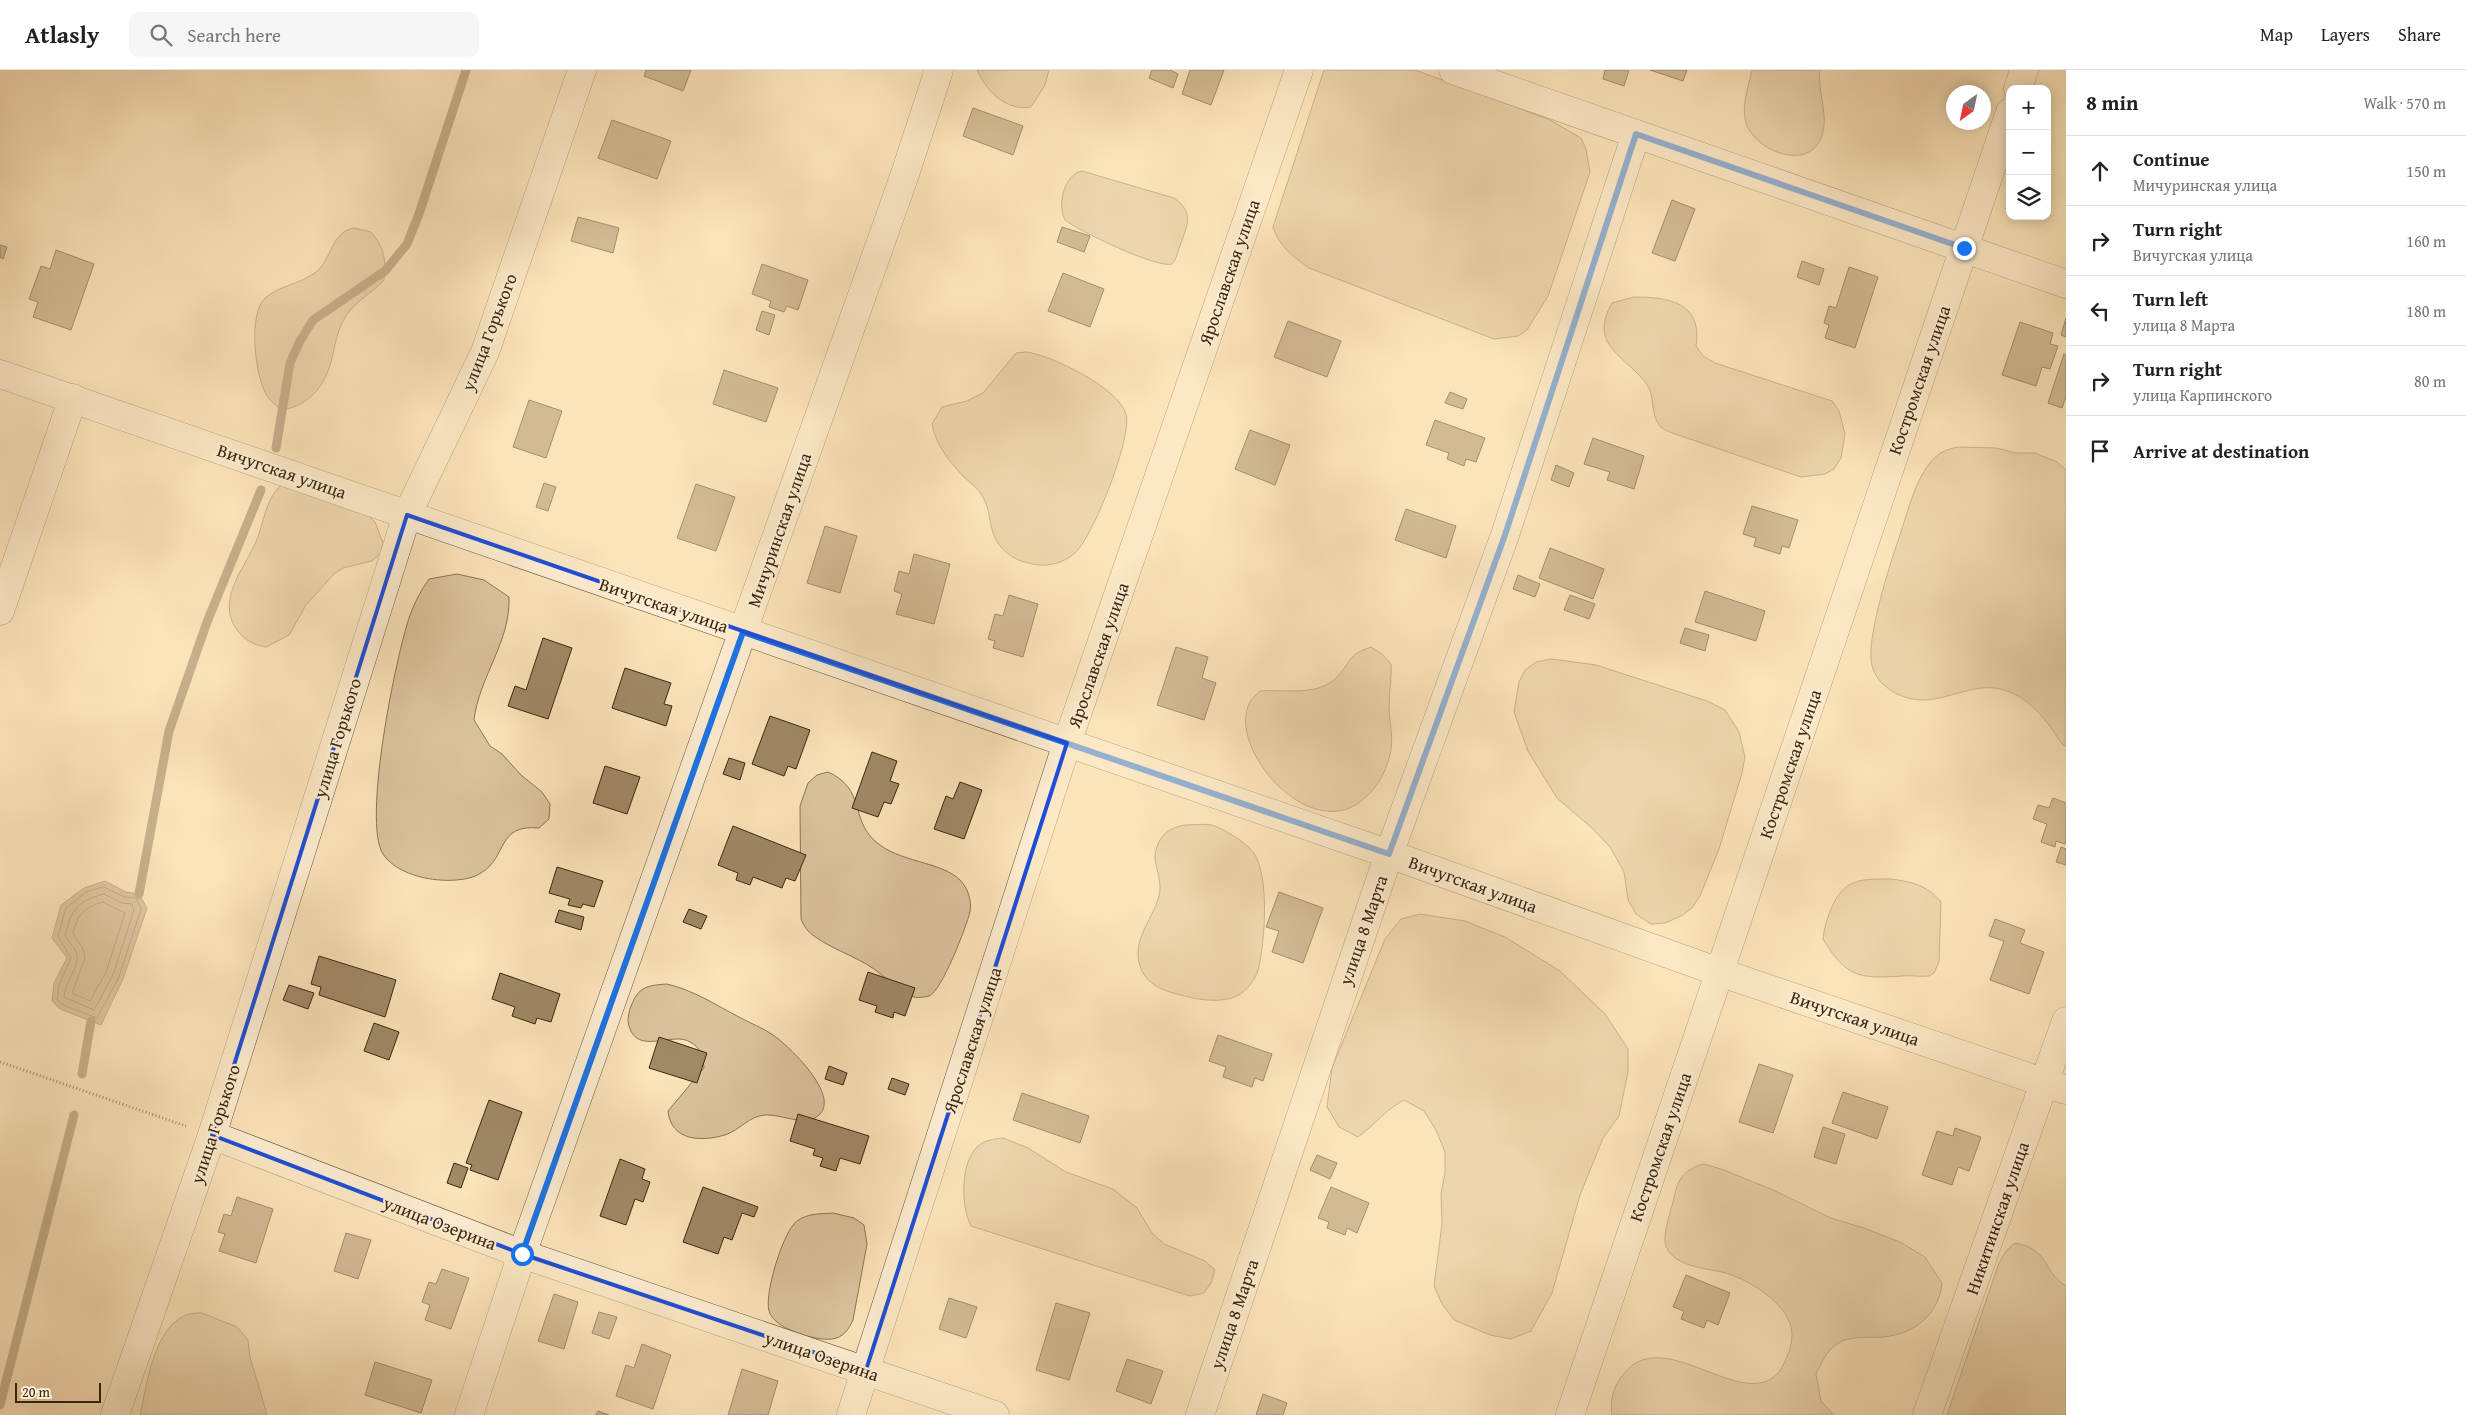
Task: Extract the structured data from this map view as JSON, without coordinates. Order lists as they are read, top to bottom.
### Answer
{
  "streets": {
    "street": [
      "Ярославская улица",
      "улица Горького",
      "Костромская улица",
      "Вичугская улица",
      "Мичуринская улица",
      "улица 8 Марта",
      "Никитинская улица",
      "улица Озерина"
    ]
  },
  "crossings": [
    ["Ярославская улица", "Вичугская улица"],
    ["Ярославская улица", "улица Озерина"],
    ["улица Горького", "Вичугская улица"],
    ["улица Горького", "улица Озерина"],
    ["Костромская улица", "Вичугская улица"],
    ["Вичугская улица", "Мичуринская улица"],
    ["Вичугская улица", "улица 8 Марта"],
    ["Вичугская улица", "Никитинская улица"],
    ["Мичуринская улица", "улица Озерина"]
  ],
  "scale_bar": "20 m",
  "north": "bottom left",
  "page": {
    "header": "Atlasly",
    "search": "Search here",
    "nav": ["Map", "Layers", "Share"],
    "heading": ["8 min", "Walk · 570 m"],
    "map_buttons": ["+", "−"],
    "list": [
      ["Continue", "Мичуринская улица", "150 m"],
      ["Turn right", "Вичугская улица", "160 m"],
      ["Turn left", "улица 8 Марта", "180 m"],
      ["Turn right", "улица Карпинского", "80 m"],
      "Arrive at destination"
    ],
    "scale": "20 m"
  }
}
